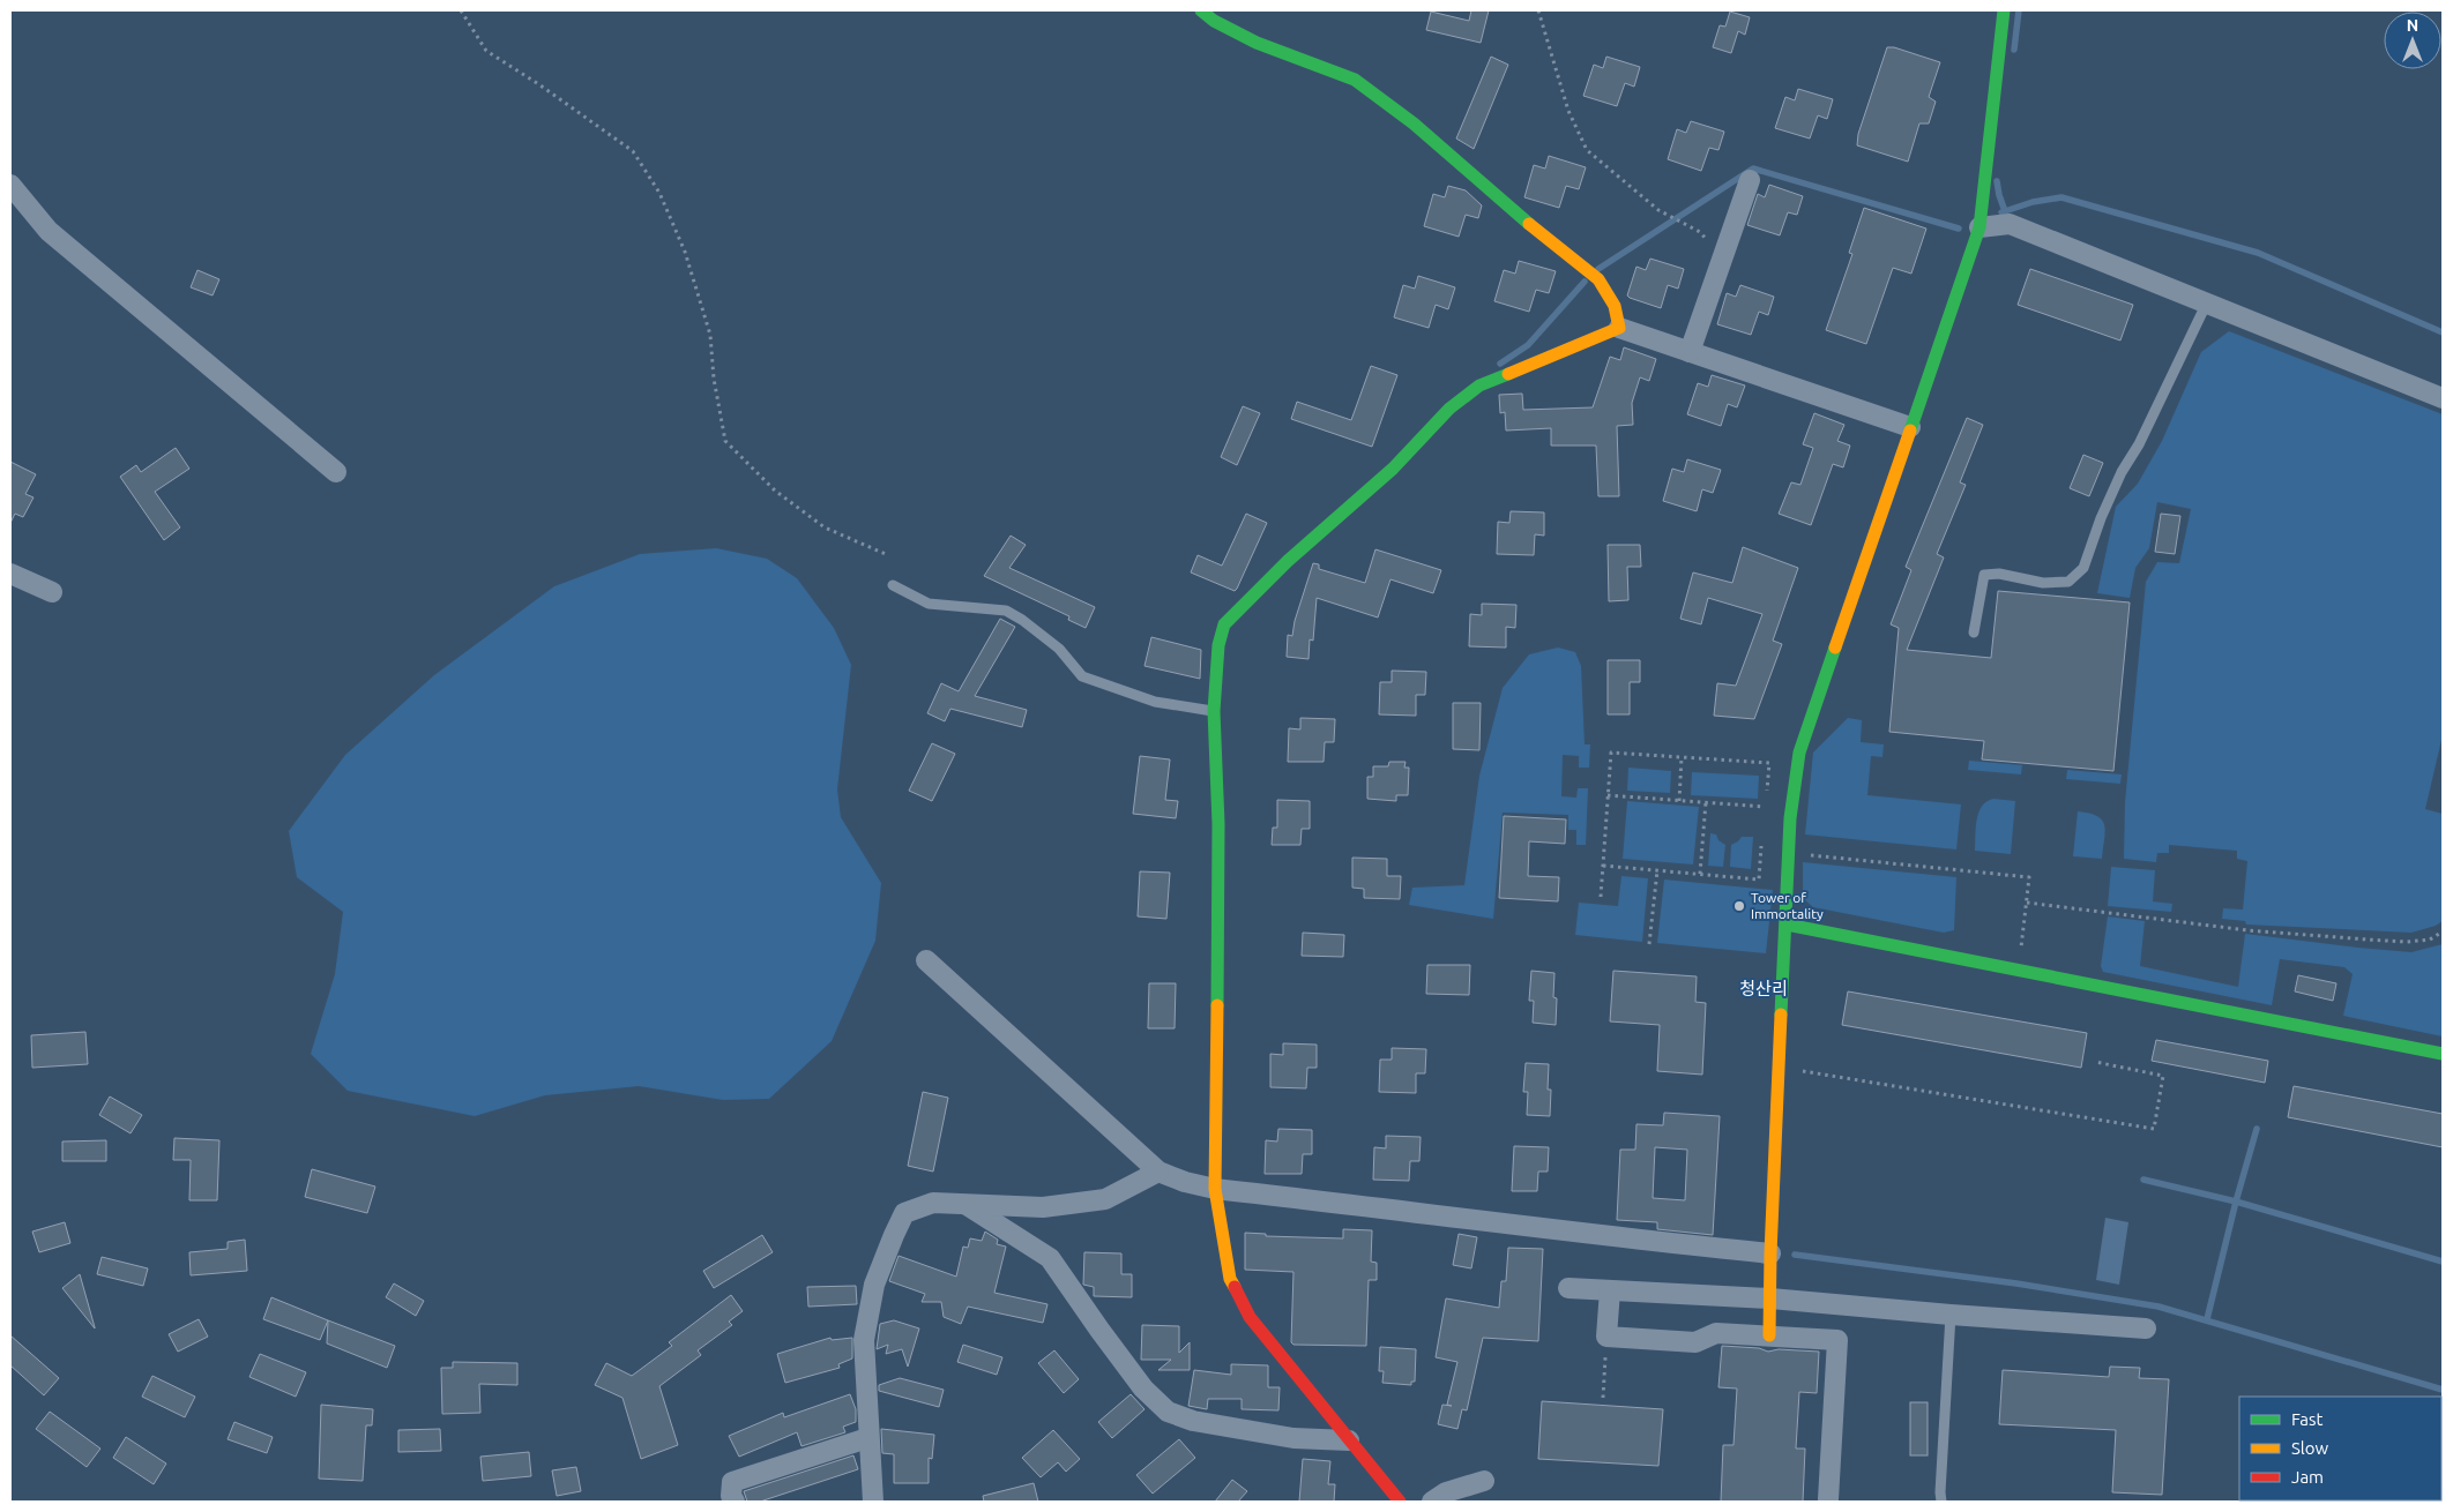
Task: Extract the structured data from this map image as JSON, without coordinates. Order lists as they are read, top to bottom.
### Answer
{
  "districts": ["청산리"],
  "places": ["Tower of Immortality"],
  "legend": ["Fast", "Slow", "Jam"],
  "north": "top"
}
